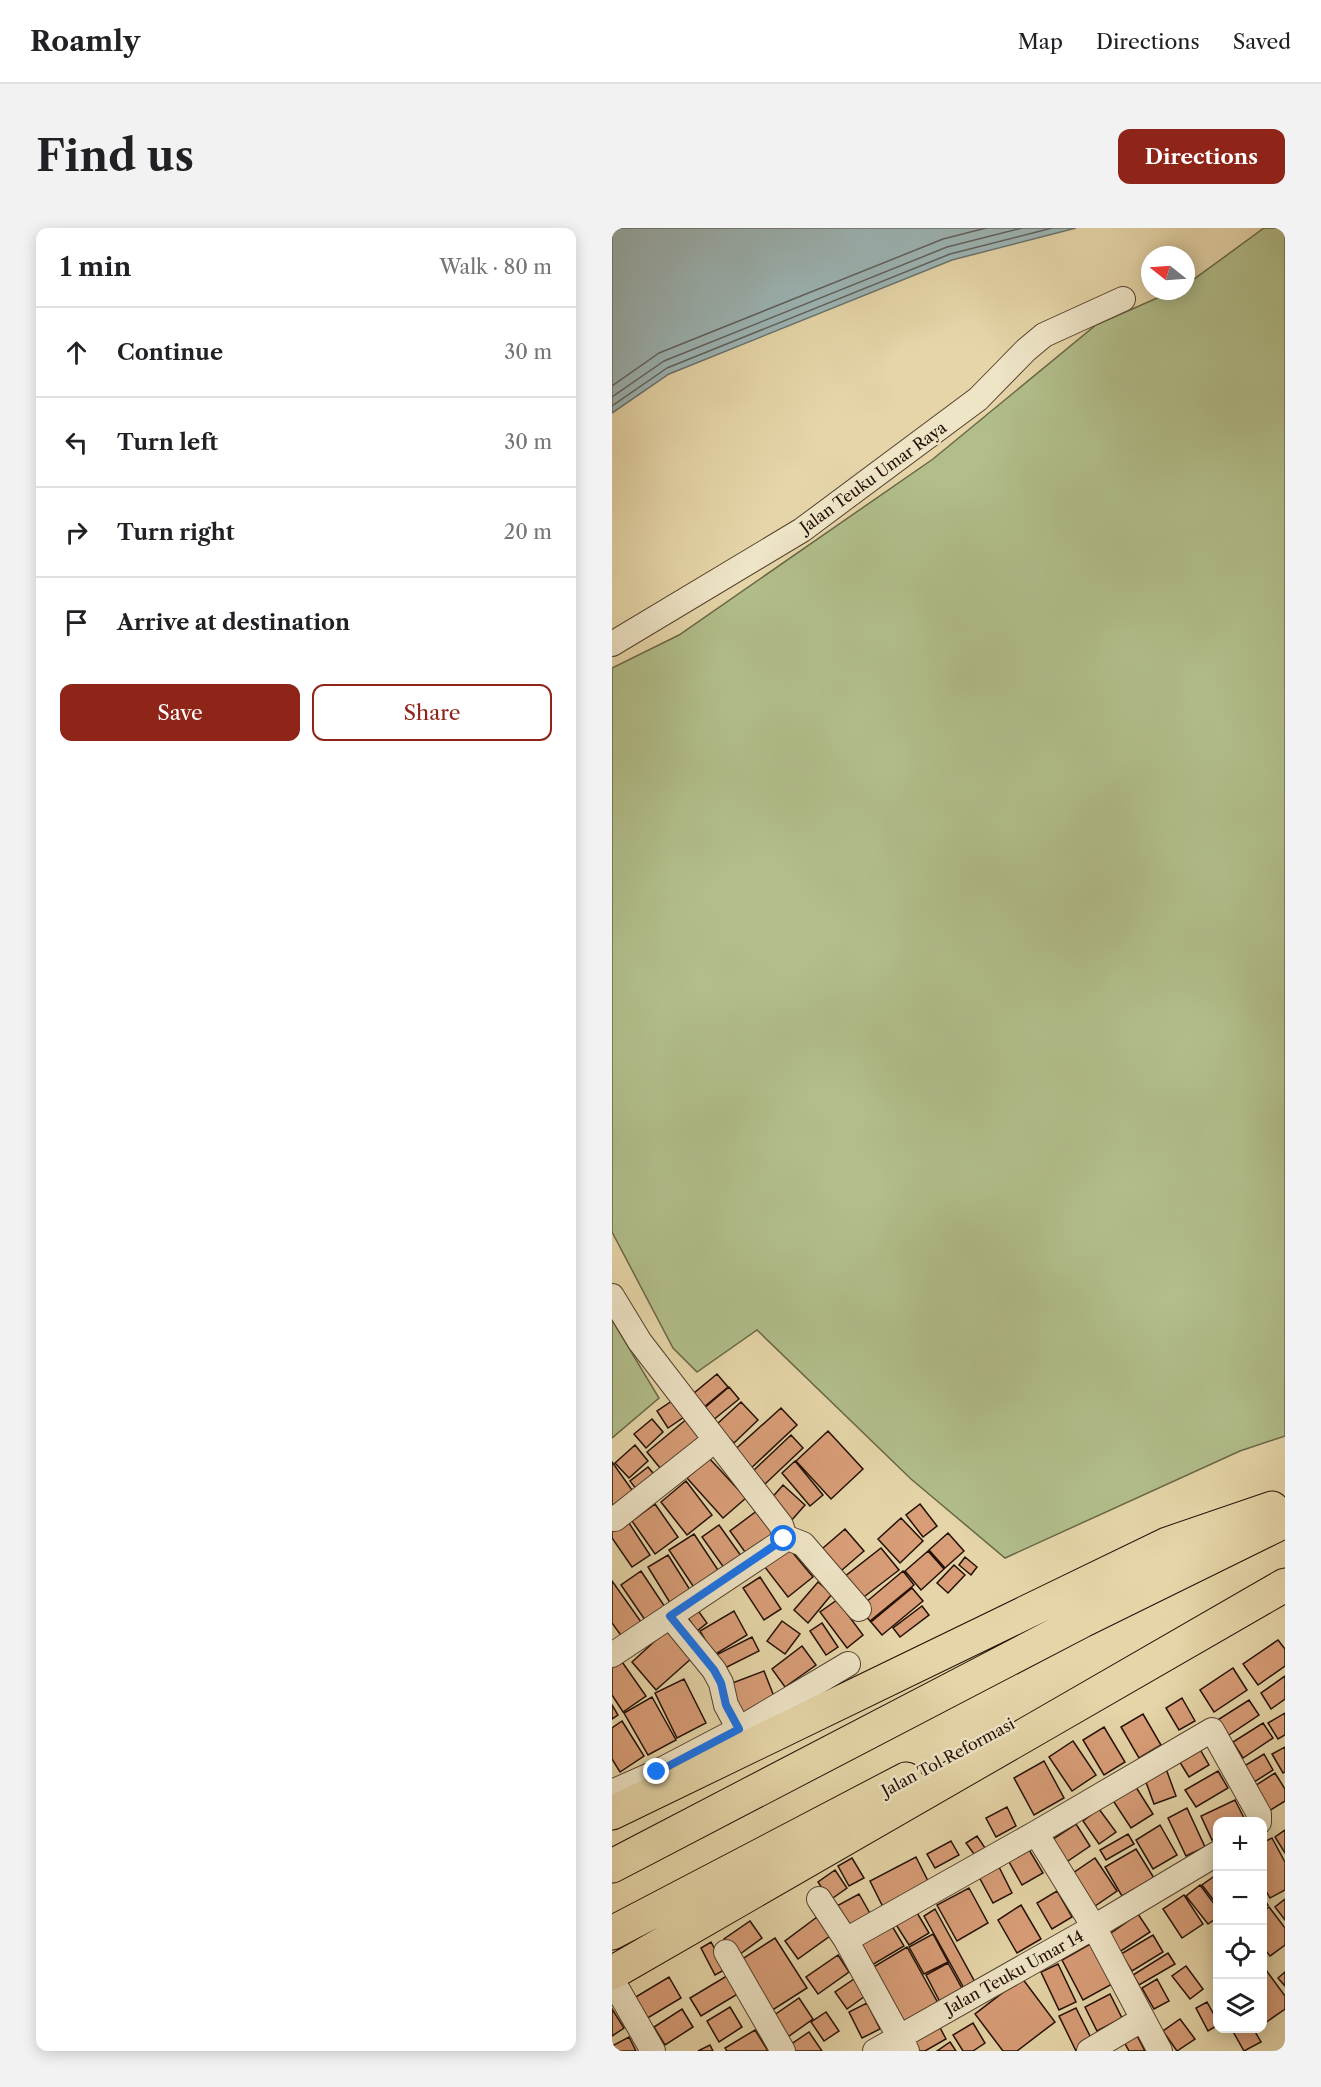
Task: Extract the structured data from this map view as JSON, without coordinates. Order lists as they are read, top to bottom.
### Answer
{
  "streets": {
    "highway": ["Jalan Tol Reformasi"],
    "street": ["Jalan Teuku Umar Raya", "Jalan Teuku Umar 14"]
  },
  "north": "left",
  "page": {
    "header": "Roamly",
    "nav": ["Map", "Directions", "Saved"],
    "buttons": [
      "Directions",
      ["Save", "Share"]
    ],
    "title": "Find us",
    "heading": ["1 min", "Walk · 80 m"],
    "list": [
      ["Continue", "30 m"],
      ["Turn left", "30 m"],
      ["Turn right", "20 m"],
      "Arrive at destination"
    ],
    "map_buttons": ["+", "−"]
  }
}
